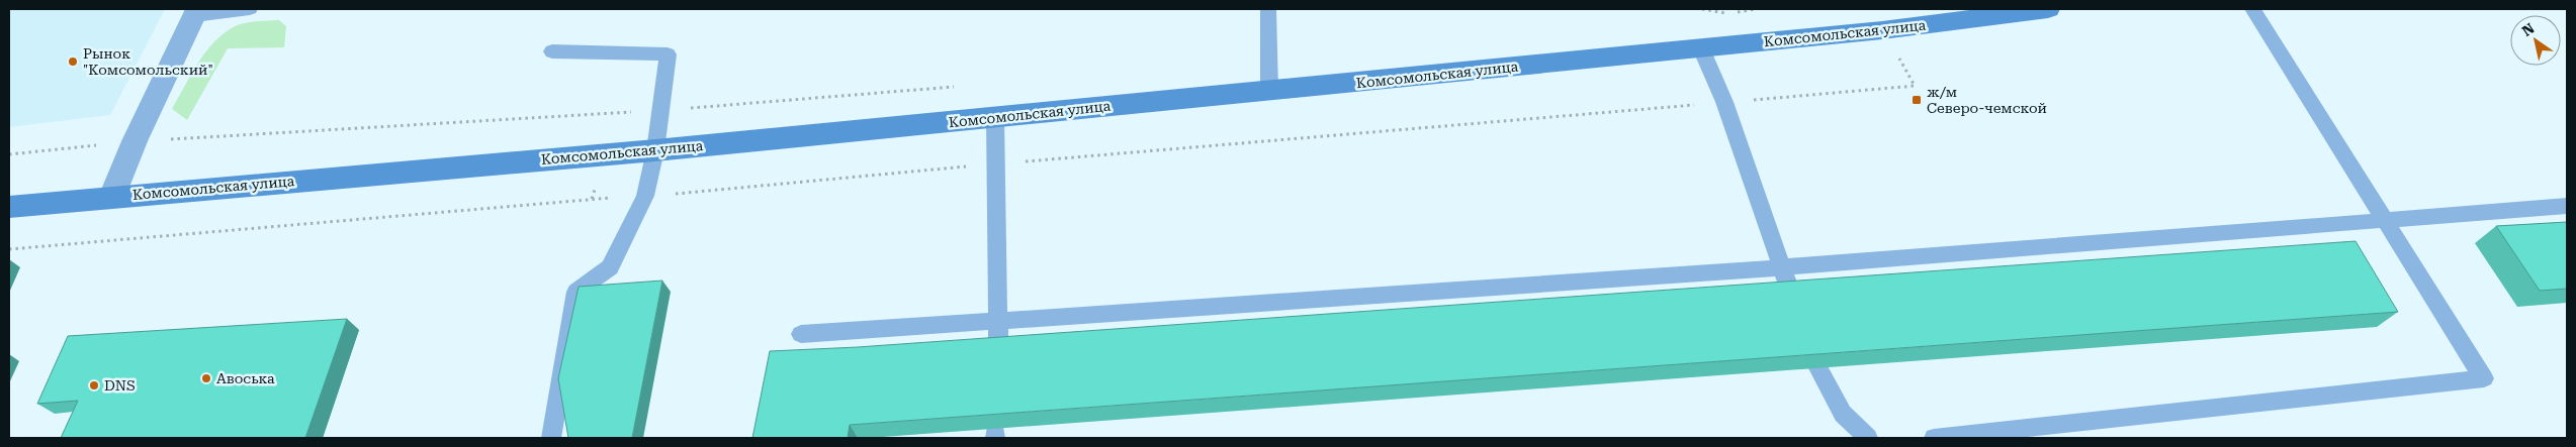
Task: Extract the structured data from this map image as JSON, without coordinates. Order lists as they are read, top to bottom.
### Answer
{
  "streets": {
    "main road": ["Комсомольская улица"]
  },
  "places": {
    "other": ["Рынок \"Комсомольский\"", "Авоська", "DNS"],
    "transit": ["ж/м Северо-чемской"]
  },
  "north": "top left"
}
